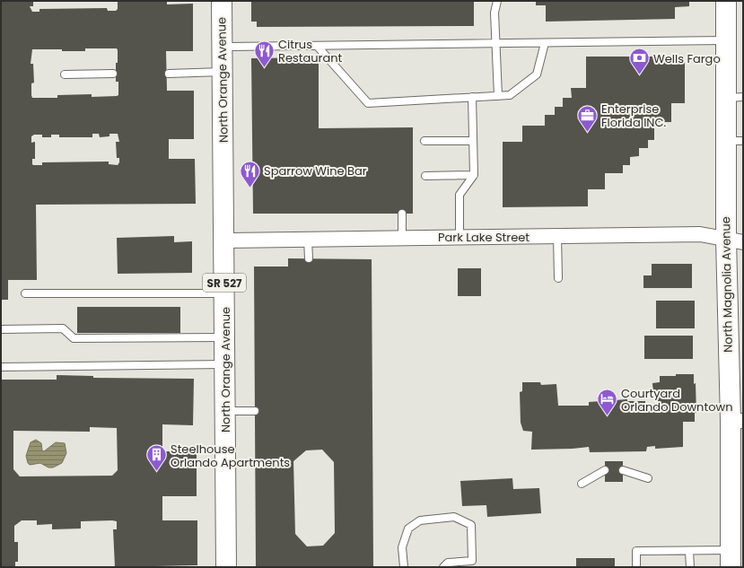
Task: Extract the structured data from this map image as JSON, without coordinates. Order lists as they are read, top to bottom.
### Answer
{
  "streets": {
    "main road": ["North Orange Avenue", "SR 527", "North Magnolia Avenue"],
    "street": ["Park Lake Street"]
  },
  "crossings": [
    ["North Orange Avenue", "Park Lake Street"],
    ["Park Lake Street", "North Magnolia Avenue"]
  ],
  "places": {
    "restaurant": ["Citrus Restaurant", "Sparrow Wine Bar"],
    "bank": ["Wells Fargo"],
    "office": ["Enterprise Florida INC."],
    "hotel": ["Courtyard Orlando Downtown"],
    "building": ["Steelhouse Orlando Apartments"]
  }
}
